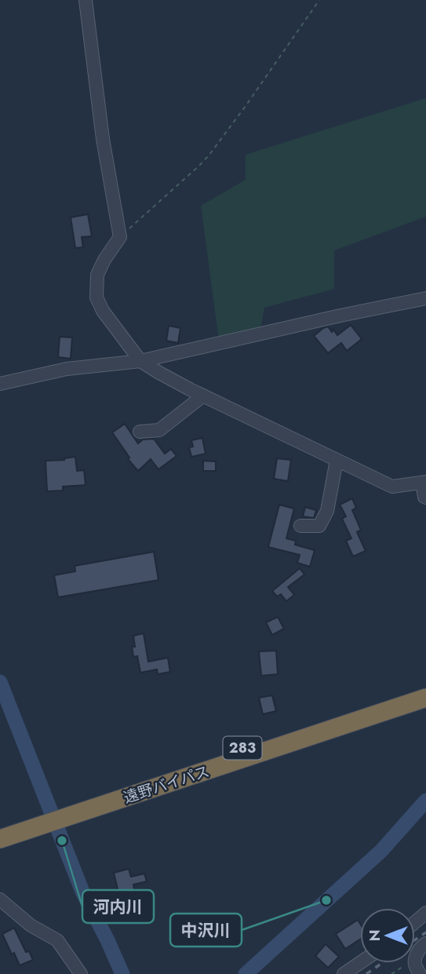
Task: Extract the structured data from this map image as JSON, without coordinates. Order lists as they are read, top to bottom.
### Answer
{
  "streets": {
    "highway": ["283", "遠野バイパス"]
  },
  "places": ["河内川", "中沢川"],
  "north": "left"
}
